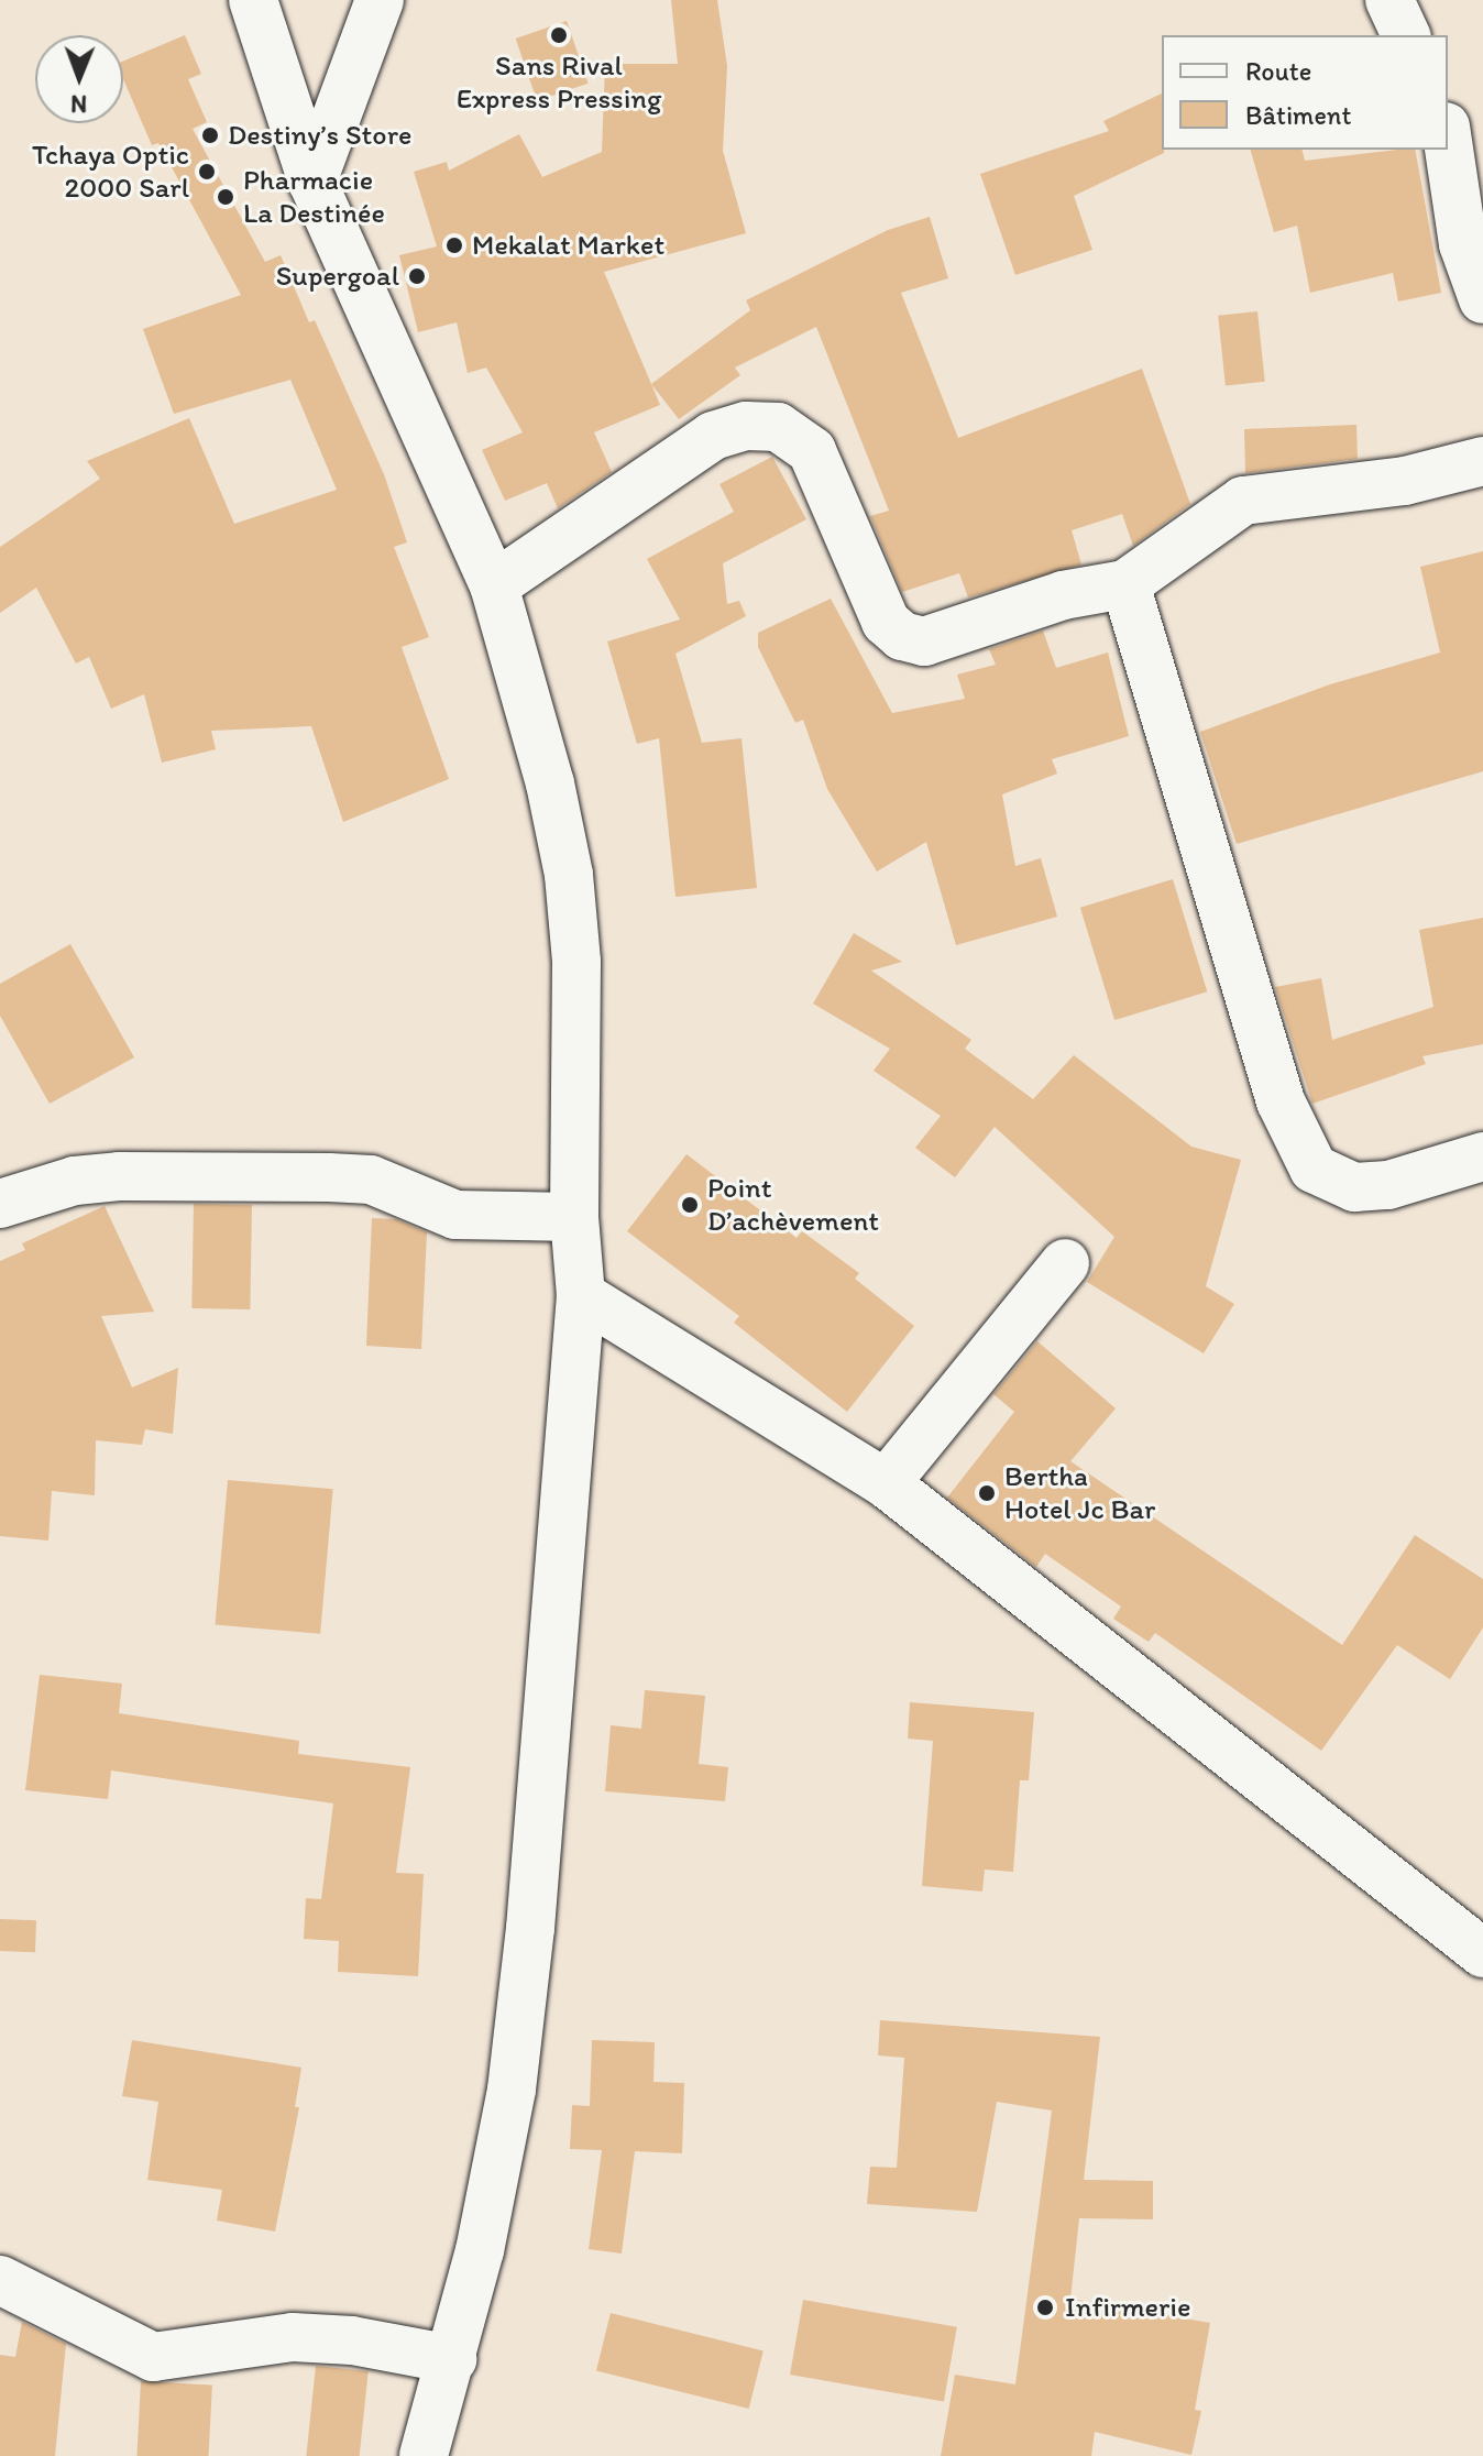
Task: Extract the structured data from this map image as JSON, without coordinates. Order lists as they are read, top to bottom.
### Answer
{
  "places": [
    "Sans Rival Express Pressing",
    "Destiny’s Store",
    "Tchaya Optic 2000 Sarl",
    "Pharmacie La Destinée",
    "Mekalat Market",
    "Supergoal",
    "Point D’achèvement",
    "Bertha Hotel Jc Bar",
    "Infirmerie"
  ],
  "legend": ["Route", "Bâtiment"],
  "north": "bottom"
}
